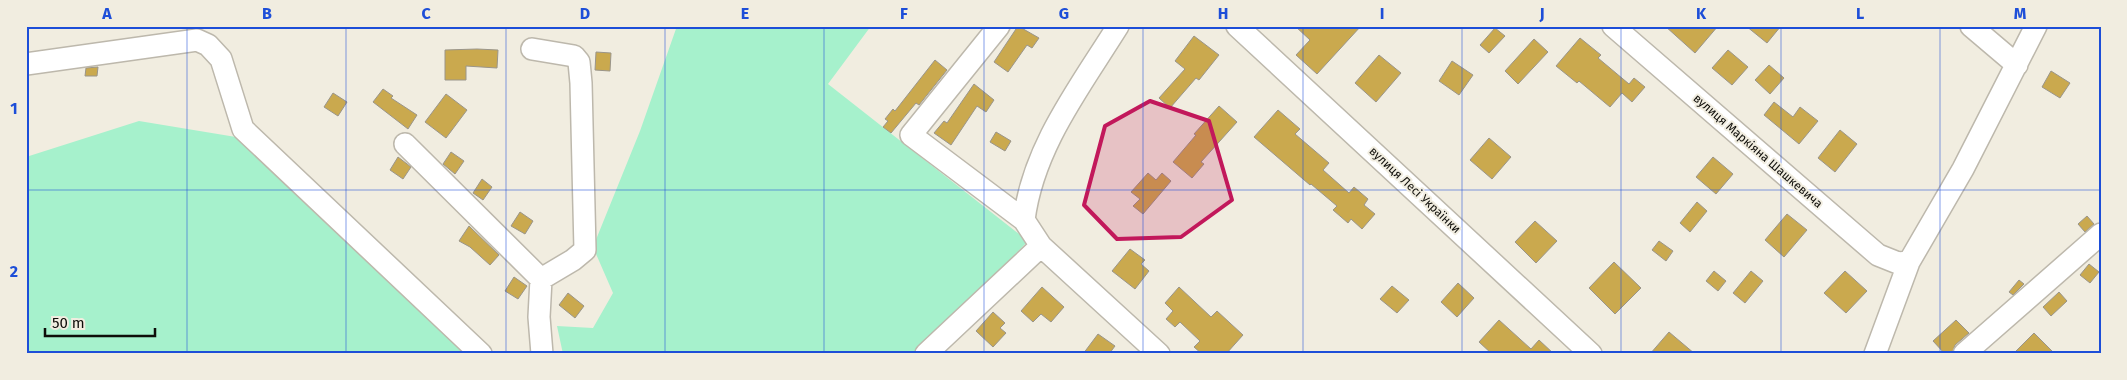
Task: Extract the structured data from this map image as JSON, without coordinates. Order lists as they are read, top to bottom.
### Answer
{
  "streets": {
    "street": ["вулиця Маркіяна Шашкевича", "вулиця Лесі Українки"]
  },
  "scale_bar": "50 m",
  "grid": {
    "columns": [
      "A",
      "B",
      "C",
      "D",
      "E",
      "F",
      "G",
      "H",
      "I",
      "J",
      "K",
      "L",
      "M"
    ],
    "rows": ["1", "2"]
  }
}
